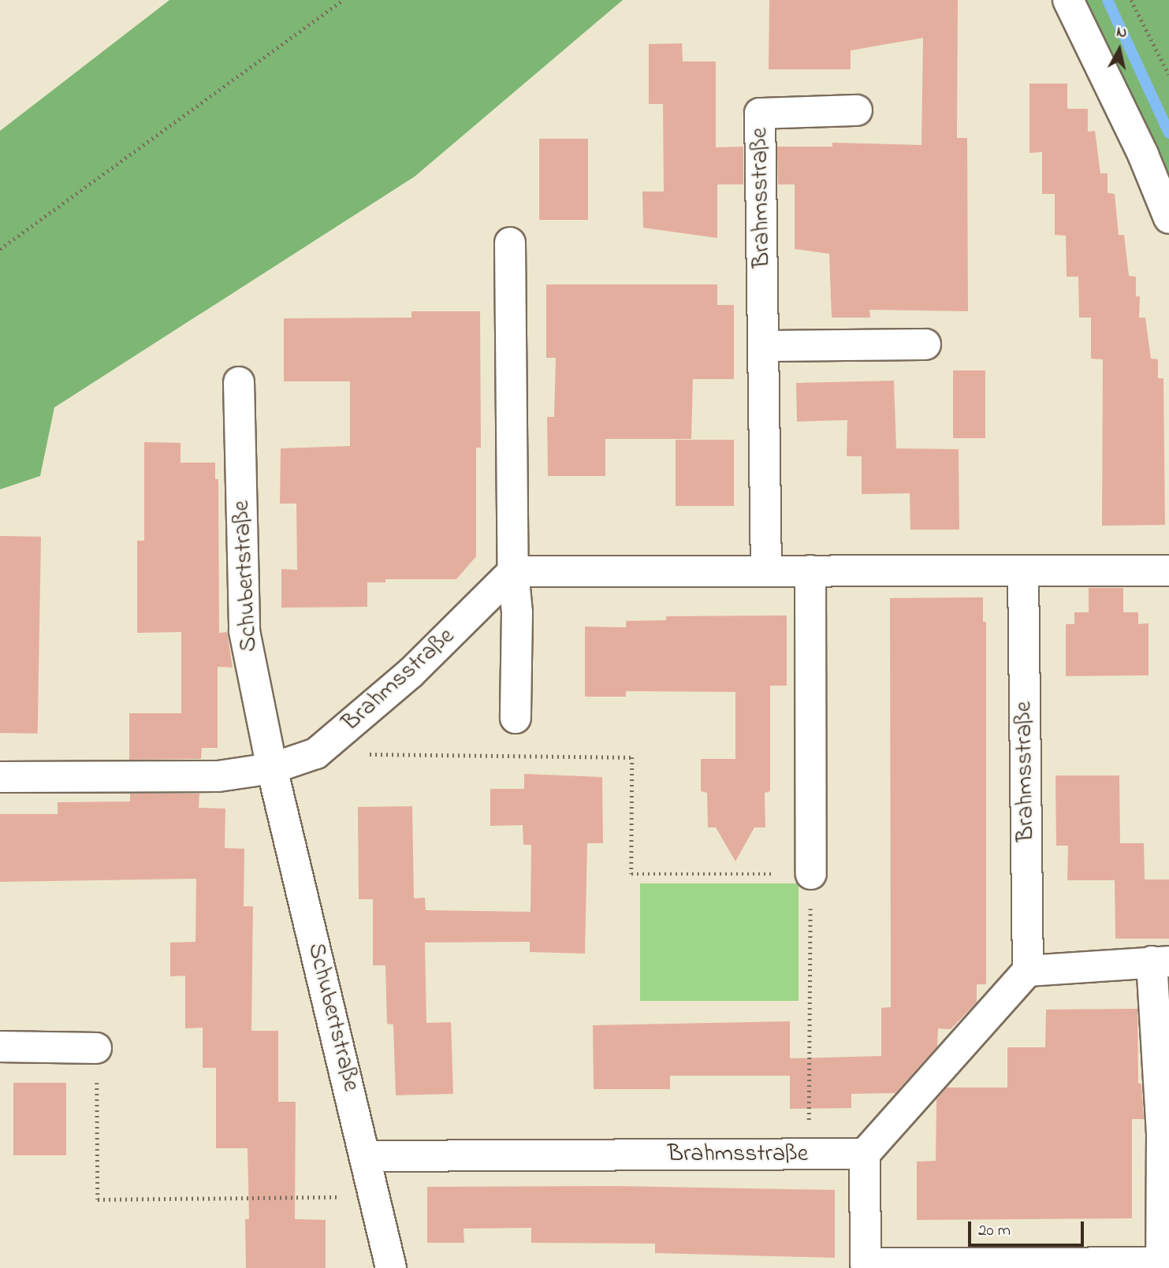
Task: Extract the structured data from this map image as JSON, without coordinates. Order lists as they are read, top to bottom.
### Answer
{
  "streets": {
    "street": ["Brahmsstraße", "Schubertstraße"]
  },
  "crossings": [
    ["Brahmsstraße", "Schubertstraße"]
  ],
  "scale_bar": "20 m",
  "north": "top"
}
